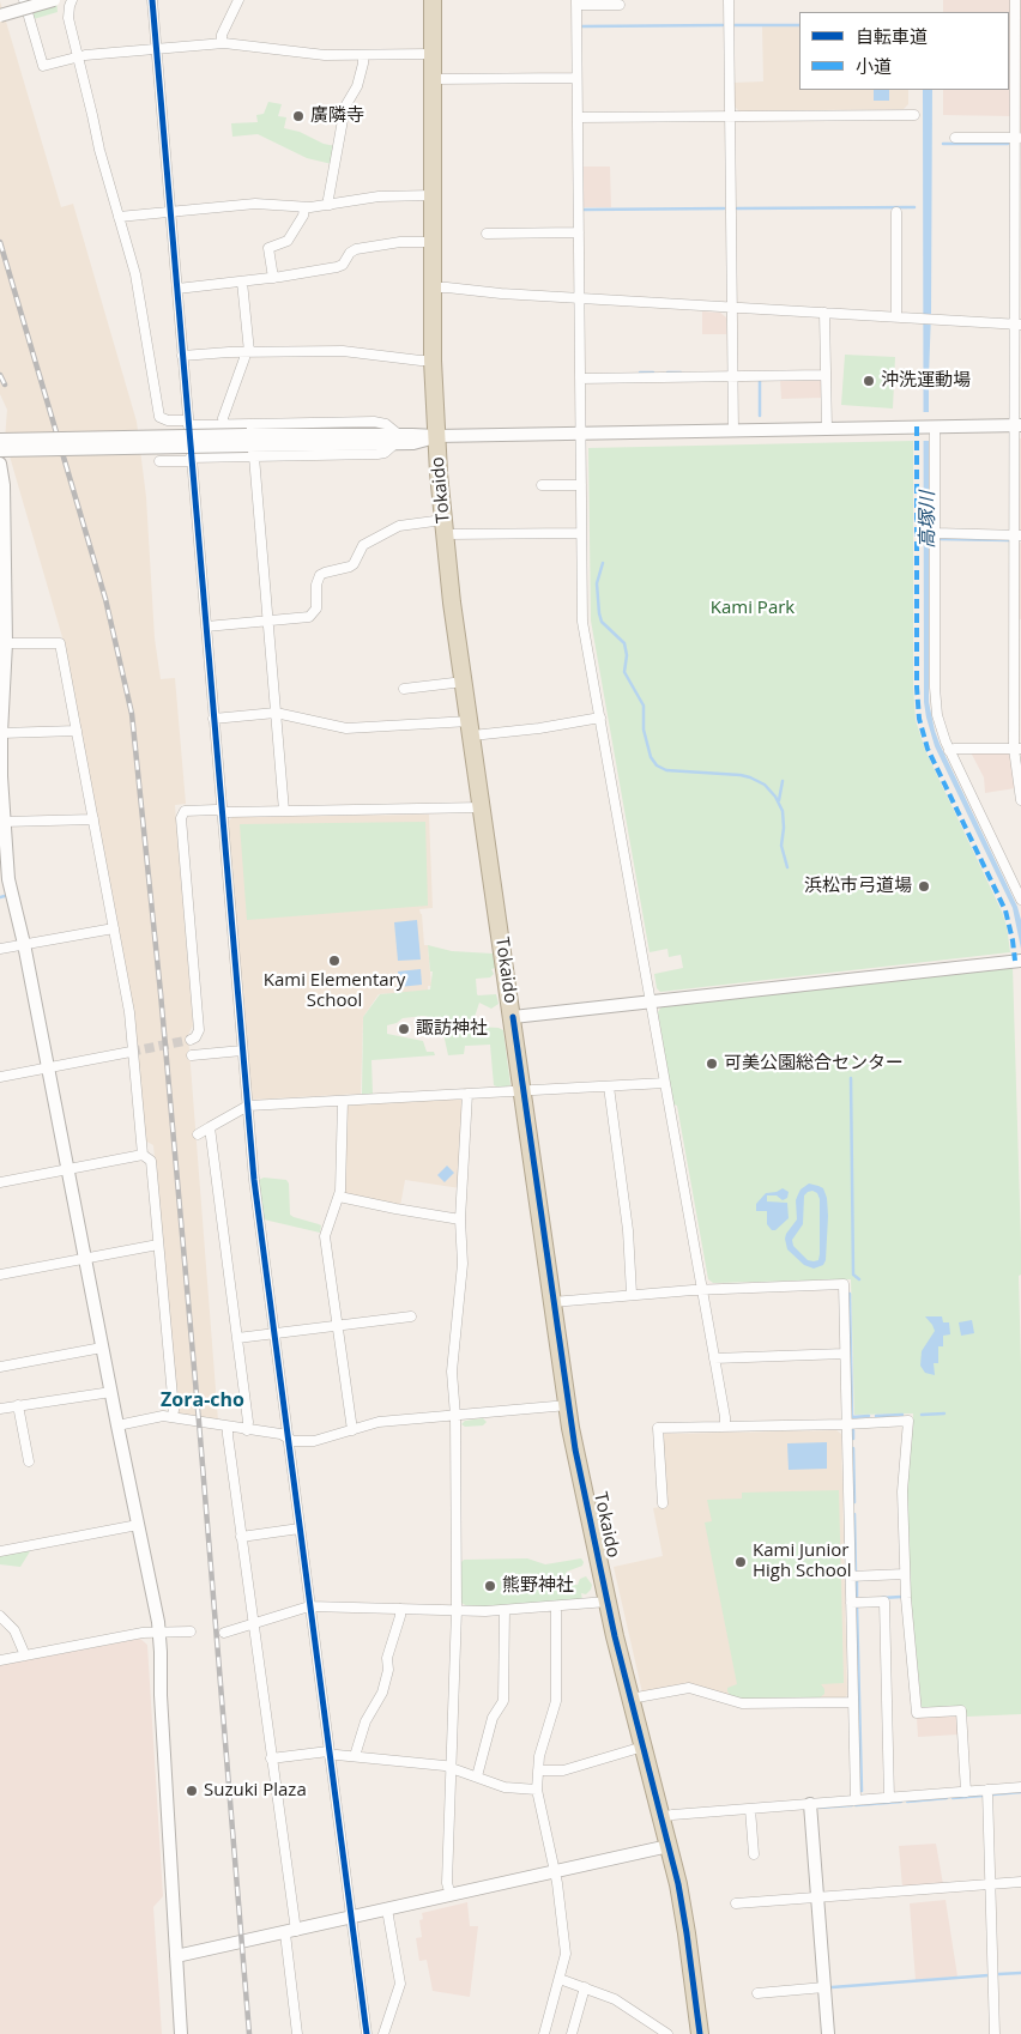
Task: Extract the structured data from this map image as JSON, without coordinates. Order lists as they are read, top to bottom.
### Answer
{
  "streets": {
    "highway": ["Tokaido"]
  },
  "districts": ["Zora-cho"],
  "water": ["高塚川"],
  "parks": ["Kami Park"],
  "places": [
    "廣隣寺",
    "沖洗運動場",
    "浜松市弓道場",
    "Kami Elementary School",
    "諏訪神社",
    "可美公園総合センター",
    "Kami Junior High School",
    "熊野神社",
    "Suzuki Plaza"
  ],
  "legend": ["自転車道", "小道"]
}
